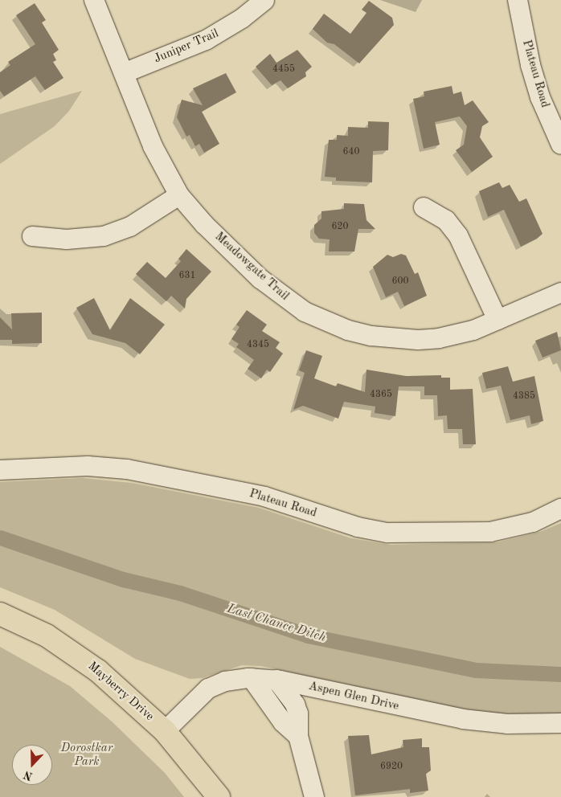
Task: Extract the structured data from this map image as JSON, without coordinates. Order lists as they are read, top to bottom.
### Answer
{
  "streets": {
    "main road": ["Mayberry Drive"],
    "street": [
      "Juniper Trail",
      "Plateau Road",
      "Meadowgate Trail",
      "Aspen Glen Drive"
    ]
  },
  "crossings": [
    ["Juniper Trail", "Meadowgate Trail"],
    ["Mayberry Drive", "Aspen Glen Drive"]
  ],
  "water": ["Last Chance Ditch"],
  "parks": ["Dorostkar Park"],
  "house_numbers": [
    "4455",
    "640",
    "620",
    "631",
    "600",
    "4345",
    "4365",
    "4385",
    "6920"
  ],
  "north": "bottom"
}
